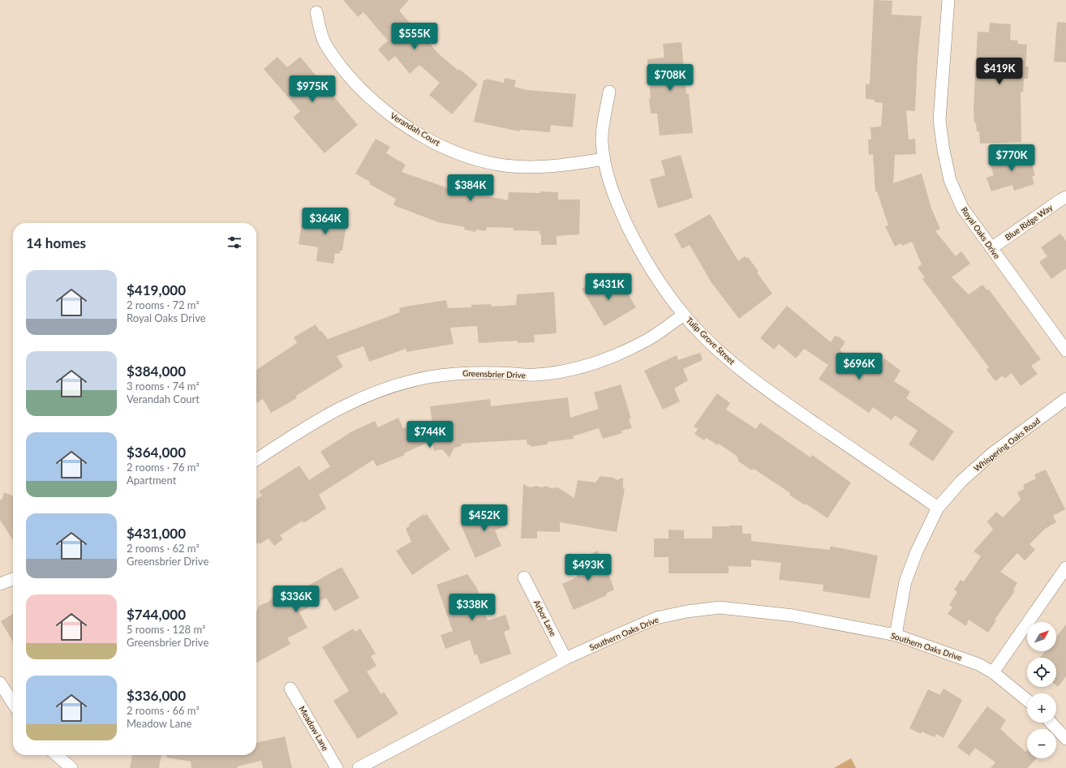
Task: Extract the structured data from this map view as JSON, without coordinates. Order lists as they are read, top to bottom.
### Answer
{
  "streets": {
    "street": [
      "Verandah Court",
      "Blue Ridge Way",
      "Royal Oaks Drive",
      "Tulip Grove Street",
      "Greensbrier Drive",
      "Whispering Oaks Road",
      "Arbor Lane",
      "Southern Oaks Drive",
      "Meadow Lane"
    ]
  },
  "crossings": [
    ["Verandah Court", "Tulip Grove Street"],
    ["Blue Ridge Way", "Royal Oaks Drive"],
    ["Tulip Grove Street", "Greensbrier Drive"],
    ["Tulip Grove Street", "Whispering Oaks Road"],
    ["Whispering Oaks Road", "Southern Oaks Drive"],
    ["Arbor Lane", "Southern Oaks Drive"]
  ],
  "north": "top right",
  "page": {
    "price": [
      "$555K",
      "$419K",
      "$708K",
      "$975K",
      "$770K",
      "$384K",
      "$364K",
      "$431K",
      "$696K",
      "$744K",
      "$452K",
      "$493K",
      "$336K",
      "$338K"
    ],
    "heading": "14 homes",
    "list": [
      {
        "name": "$419,000",
        "note": "2 rooms · 72 m² · Royal Oaks Drive"
      },
      {
        "name": "$384,000",
        "note": "3 rooms · 74 m² · Verandah Court"
      },
      {
        "name": "$364,000",
        "note": "2 rooms · 76 m² · Apartment"
      },
      {
        "name": "$431,000",
        "note": "2 rooms · 62 m² · Greensbrier Drive"
      },
      {
        "name": "$744,000",
        "note": "5 rooms · 128 m² · Greensbrier Drive"
      },
      {
        "name": "$336,000",
        "note": "2 rooms · 66 m² · Meadow Lane"
      }
    ],
    "map_buttons": ["+", "−"]
  }
}
